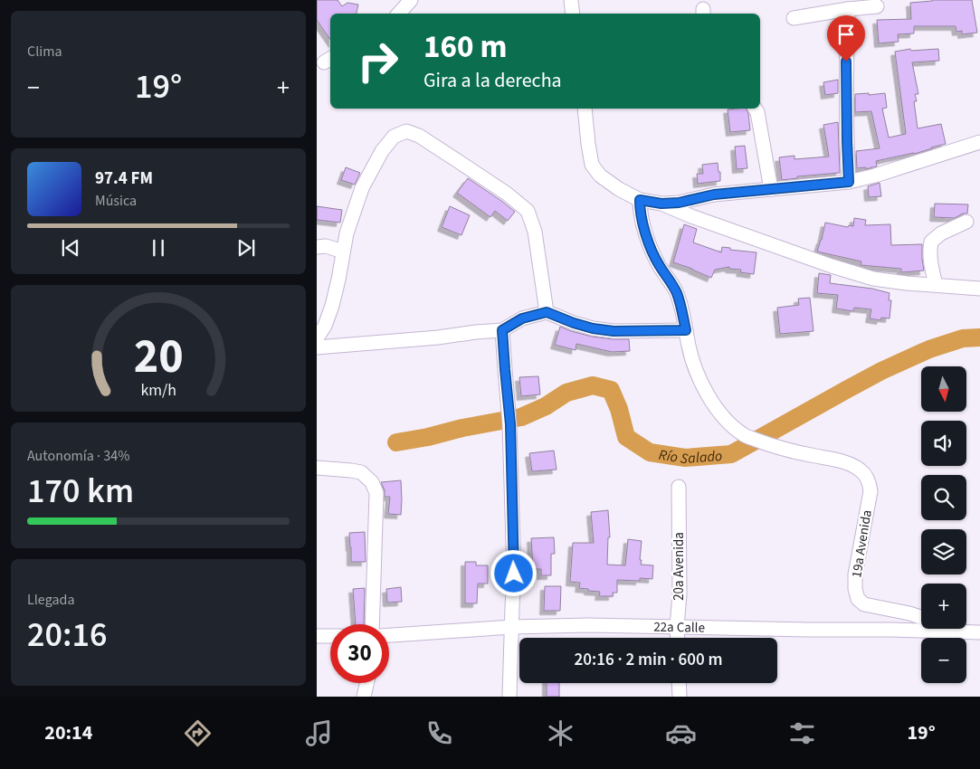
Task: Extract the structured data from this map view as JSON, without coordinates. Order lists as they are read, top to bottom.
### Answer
{
  "streets": {
    "street": ["19a Avenida", "20a Avenida", "22a Calle"]
  },
  "crossings": [
    ["20a Avenida", "22a Calle"]
  ],
  "water": ["Río Salado"],
  "north": "bottom",
  "page": {
    "tile": [
      "Clima",
      ["Autonomía · 34%", "170 km"],
      ["Llegada", "20:16"]
    ],
    "turn": ["160 m", "Gira a la derecha"],
    "heat": ["−", "19°", "+"],
    "song": ["97.4 FM", "Música"],
    "map_buttons": ["+", "−"],
    "limit": "30",
    "trip": "20:16 · 2 min · 600 m",
    "tabs": ["20:14", "19°"],
    "gauge": ["20", "km/h"]
  }
}
